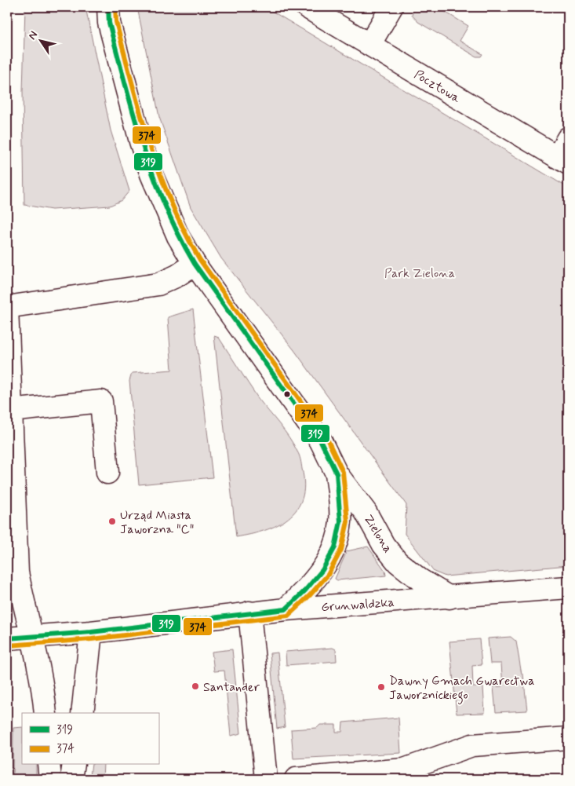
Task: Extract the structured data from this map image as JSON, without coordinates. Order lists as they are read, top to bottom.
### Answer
{
  "streets": {
    "street": ["Pocztowa", "Zielona", "Grunwaldzka"]
  },
  "crossings": [
    ["Zielona", "Grunwaldzka"]
  ],
  "parks": ["Park Zielona"],
  "places": ["Urząd Miasta Jaworzna \"C\"", "Santander", "Dawny Gmach Gwarectwa Jaworznickiego"],
  "lines": ["transit line 319", "transit line 374"],
  "legend": ["319", "374"],
  "north": "top left"
}
